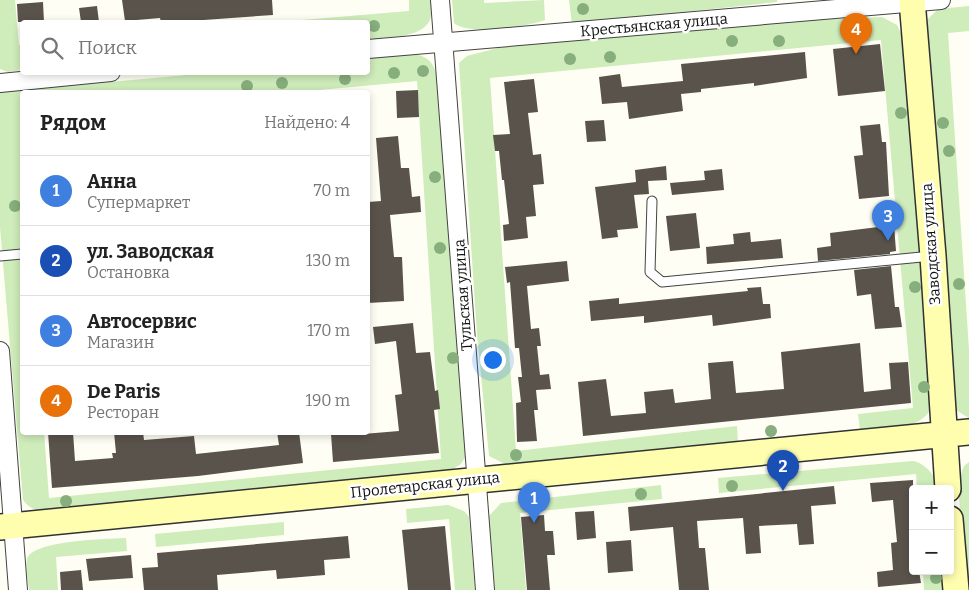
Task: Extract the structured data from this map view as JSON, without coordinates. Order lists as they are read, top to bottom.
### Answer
{
  "streets": {
    "street": [
      "Крестьянская улица",
      "Заводская улица",
      "Тульская улица",
      "Пролетарская улица"
    ]
  },
  "crossings": [
    ["Крестьянская улица", "Заводская улица"],
    ["Крестьянская улица", "Тульская улица"],
    ["Заводская улица", "Пролетарская улица"],
    ["Тульская улица", "Пролетарская улица"]
  ],
  "page": {
    "pins": [
      "4",
      "3",
      "2",
      "1"
    ],
    "search": "Поиск",
    "heading": ["Рядом", "Найдено: 4"],
    "list": [
      {
        "mark": "1",
        "name": "Анна",
        "note": "Супермаркет",
        "value": "70 m"
      },
      {
        "mark": "2",
        "name": "ул. Заводская",
        "note": "Остановка",
        "value": "130 m"
      },
      {
        "mark": "3",
        "name": "Автосервис",
        "note": "Магазин",
        "value": "170 m"
      },
      {
        "mark": "4",
        "name": "De Paris",
        "note": "Ресторан",
        "value": "190 m"
      }
    ],
    "map_buttons": ["+", "−"]
  }
}
